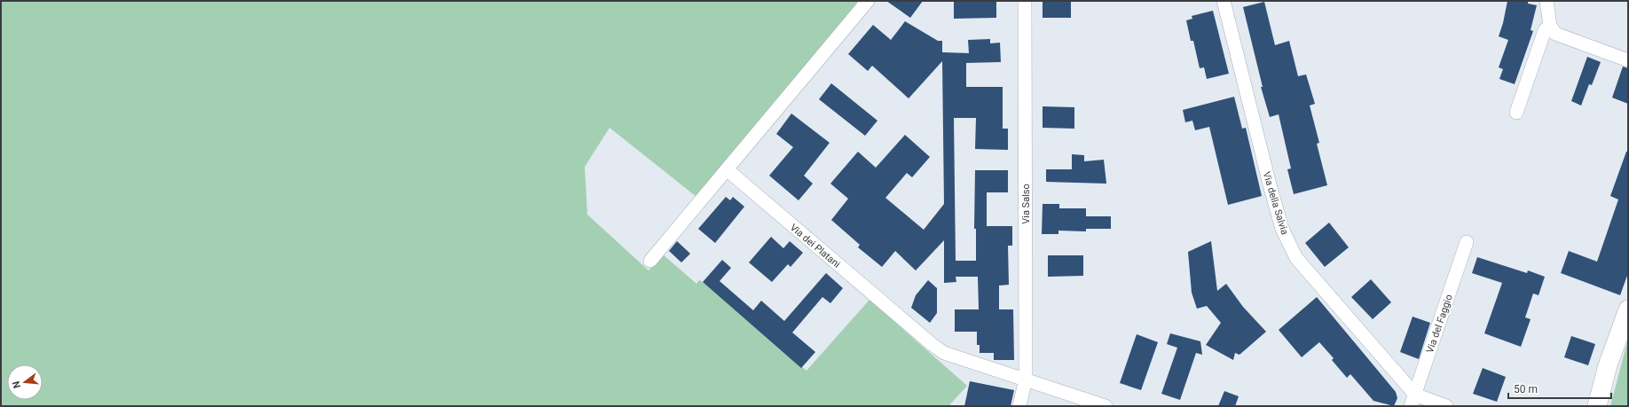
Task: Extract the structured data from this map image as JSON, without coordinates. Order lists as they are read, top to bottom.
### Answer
{
  "streets": {
    "street": [
      "Via della Salvia",
      "Via Salso",
      "Via dei Platani",
      "Via del Faggio"
    ]
  },
  "crossings": [
    ["Via della Salvia", "Via del Faggio"],
    ["Via Salso", "Via dei Platani"]
  ],
  "scale_bar": "50 m",
  "north": "left"
}
